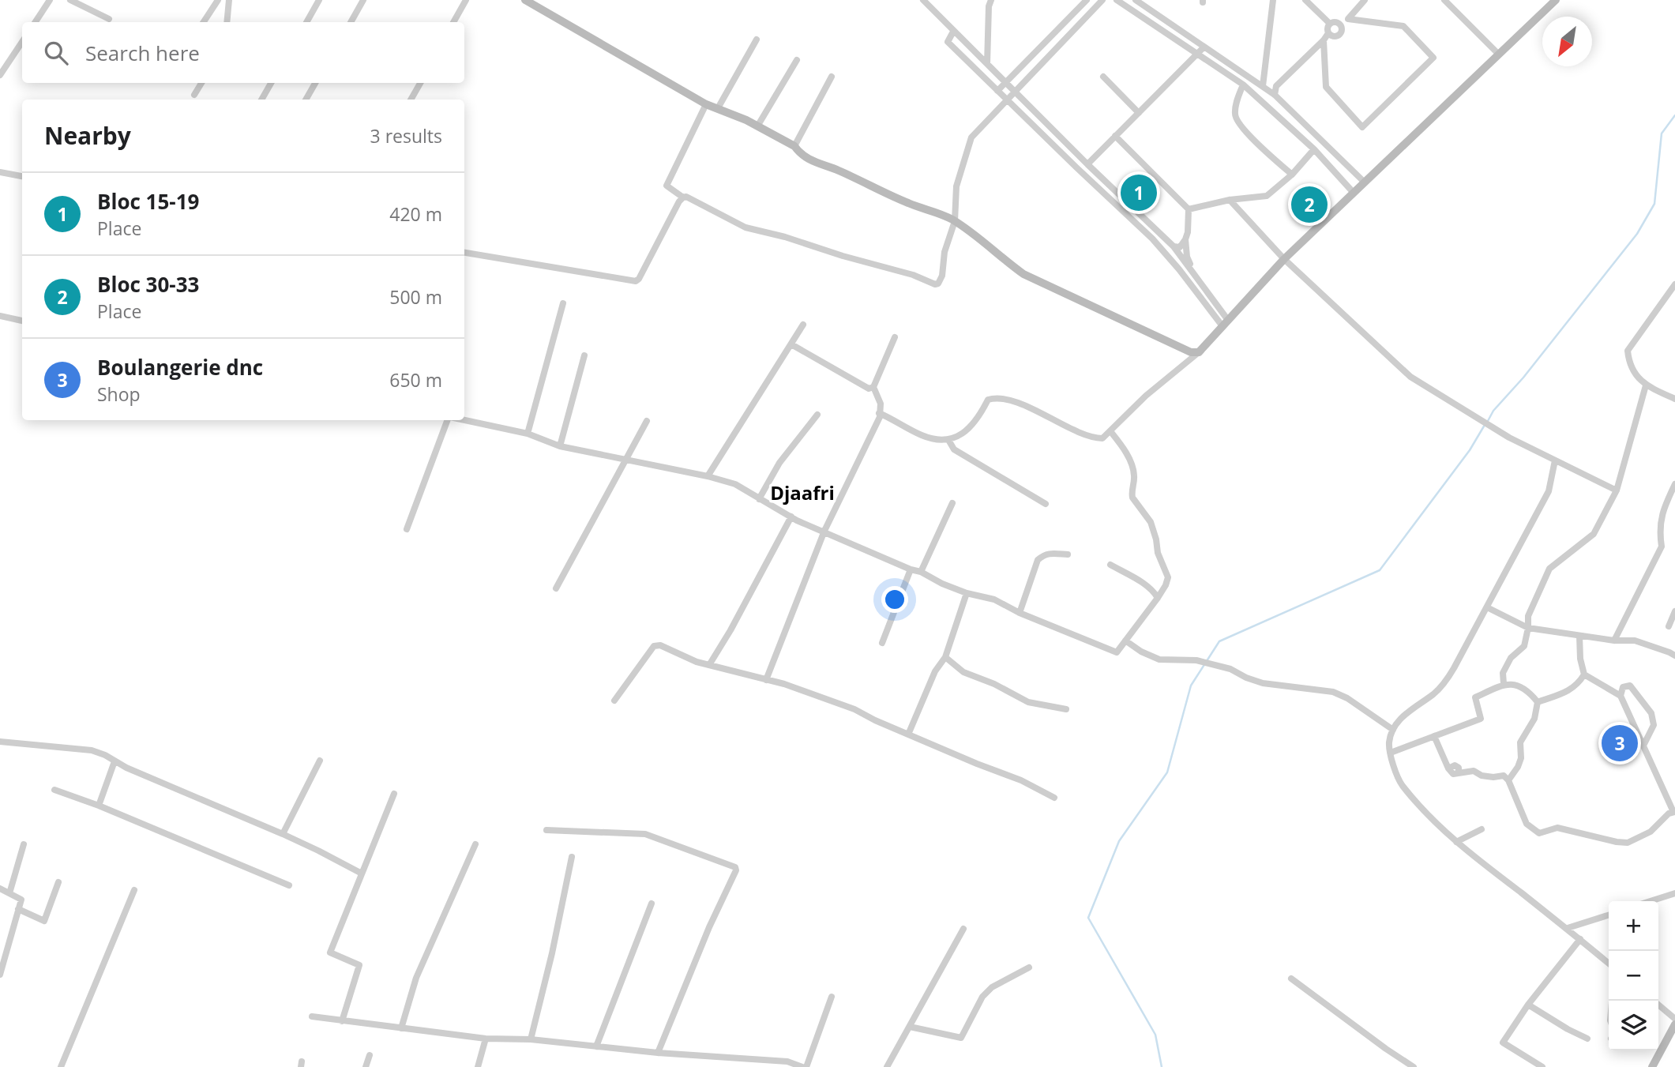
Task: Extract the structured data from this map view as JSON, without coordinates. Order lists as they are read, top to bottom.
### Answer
{
  "districts": ["Djaafri"],
  "north": "bottom left",
  "page": {
    "search": "Search here",
    "heading": ["Nearby", "3 results"],
    "pins": ["1", "2", "3"],
    "list": [
      {
        "mark": "1",
        "name": "Bloc 15-19",
        "note": "Place",
        "value": "420 m"
      },
      {
        "mark": "2",
        "name": "Bloc 30-33",
        "note": "Place",
        "value": "500 m"
      },
      {
        "mark": "3",
        "name": "Boulangerie dnc",
        "note": "Shop",
        "value": "650 m"
      }
    ],
    "map_buttons": ["+", "−"]
  }
}
